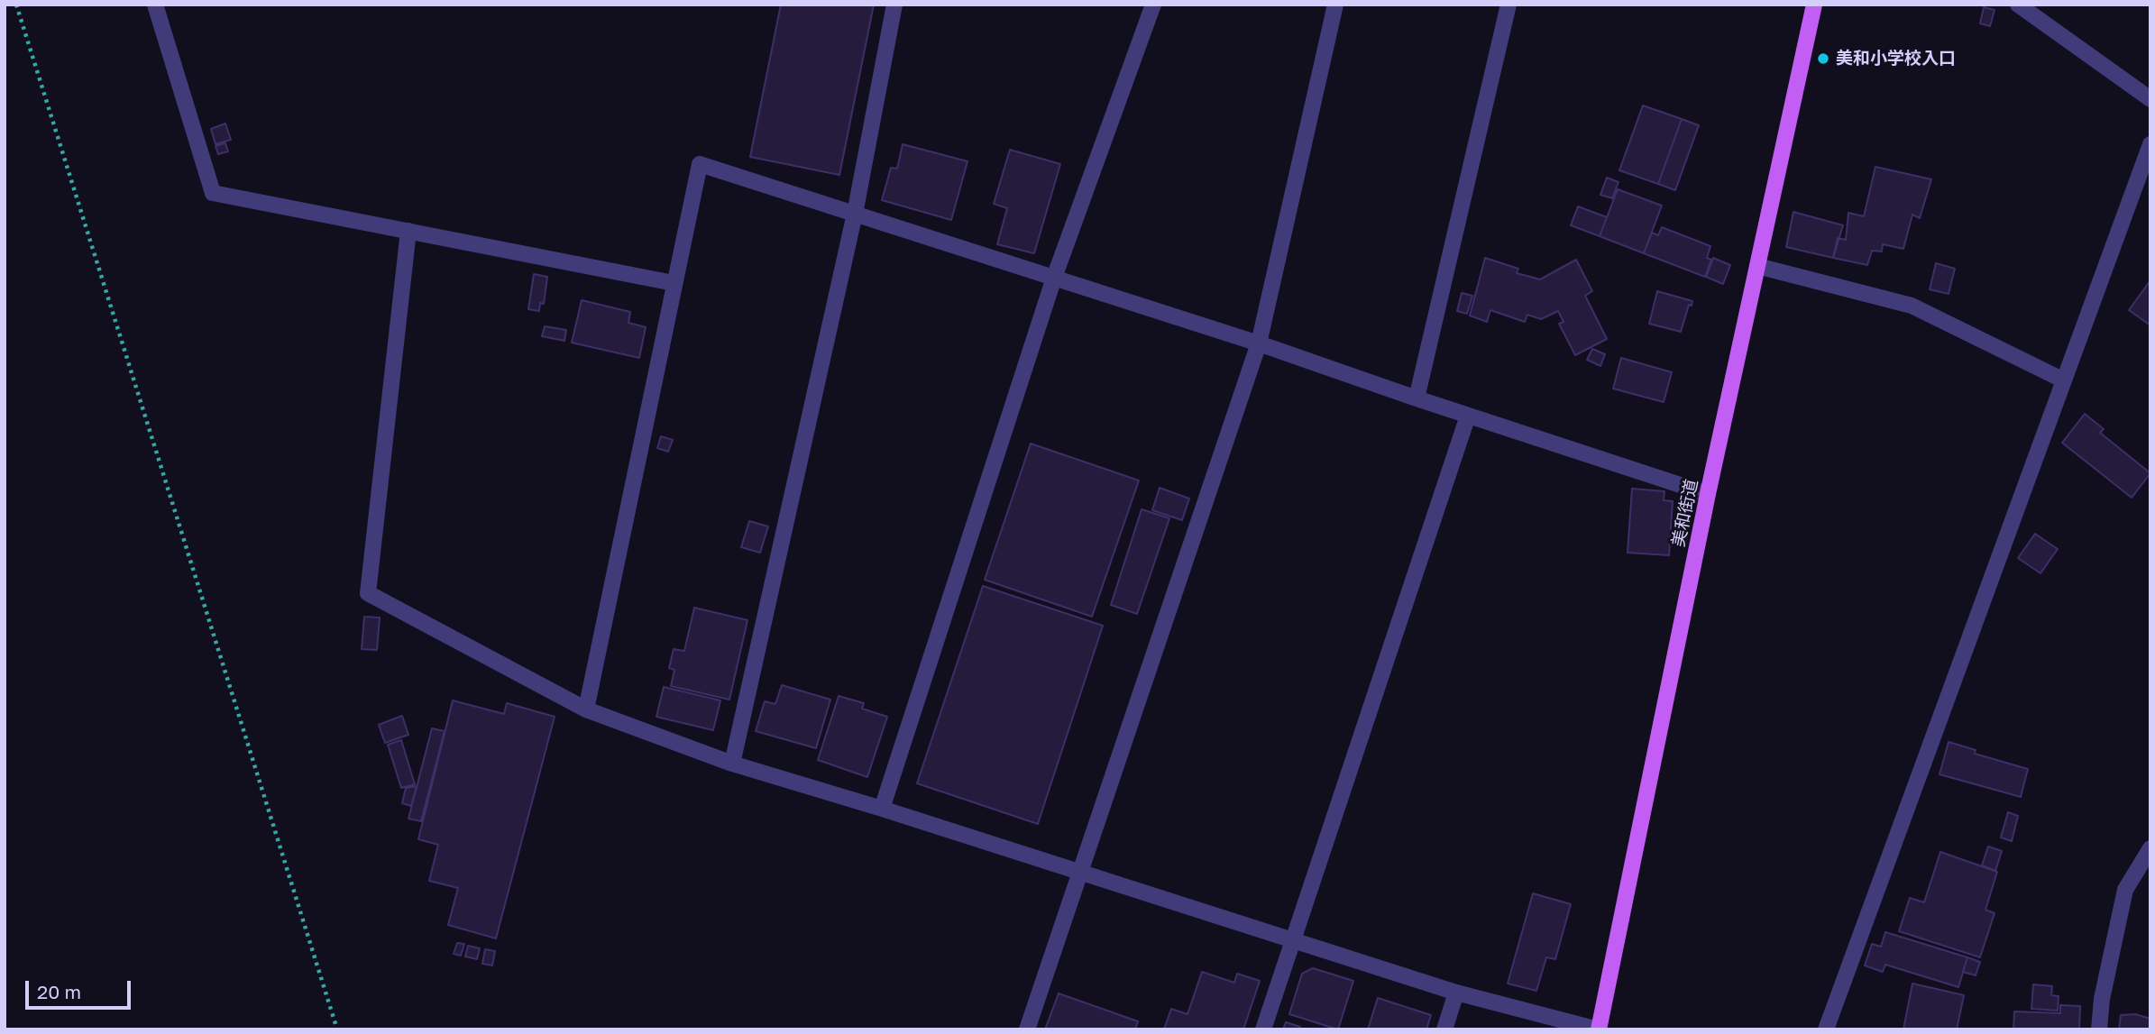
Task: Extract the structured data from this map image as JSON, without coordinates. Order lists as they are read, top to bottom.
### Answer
{
  "streets": {
    "main road": ["美和街道"]
  },
  "places": ["美和小学校入口"],
  "scale_bar": "20 m"
}
